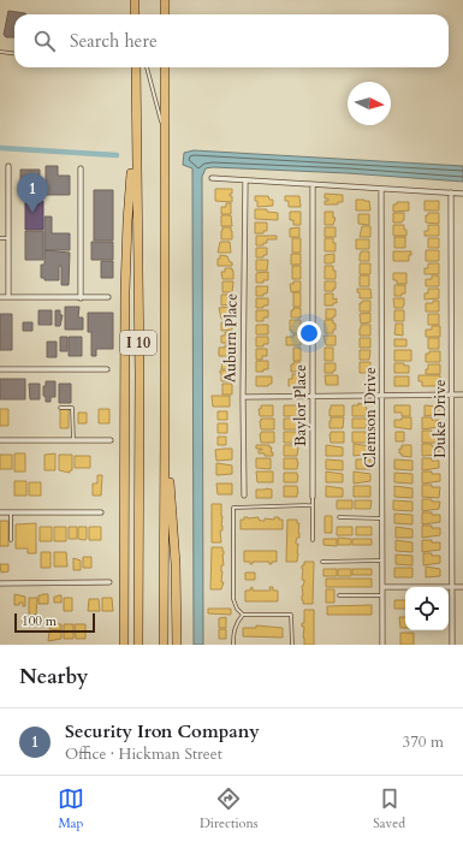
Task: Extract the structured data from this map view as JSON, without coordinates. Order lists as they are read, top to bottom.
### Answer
{
  "streets": {
    "highway": ["I 10"],
    "street": [
      "Auburn Place",
      "Baylor Place",
      "Clemson Drive",
      "Duke Drive"
    ]
  },
  "scale_bar": "100 m",
  "north": "right",
  "page": {
    "search": "Search here",
    "pins": "1",
    "scale": "100 m",
    "heading": "Nearby",
    "list": [
      {
        "mark": "1",
        "name": "Security Iron Company",
        "note": "Office · Hickman Street",
        "value": "370 m"
      }
    ],
    "nav": ["Map", "Directions", "Saved"]
  }
}
